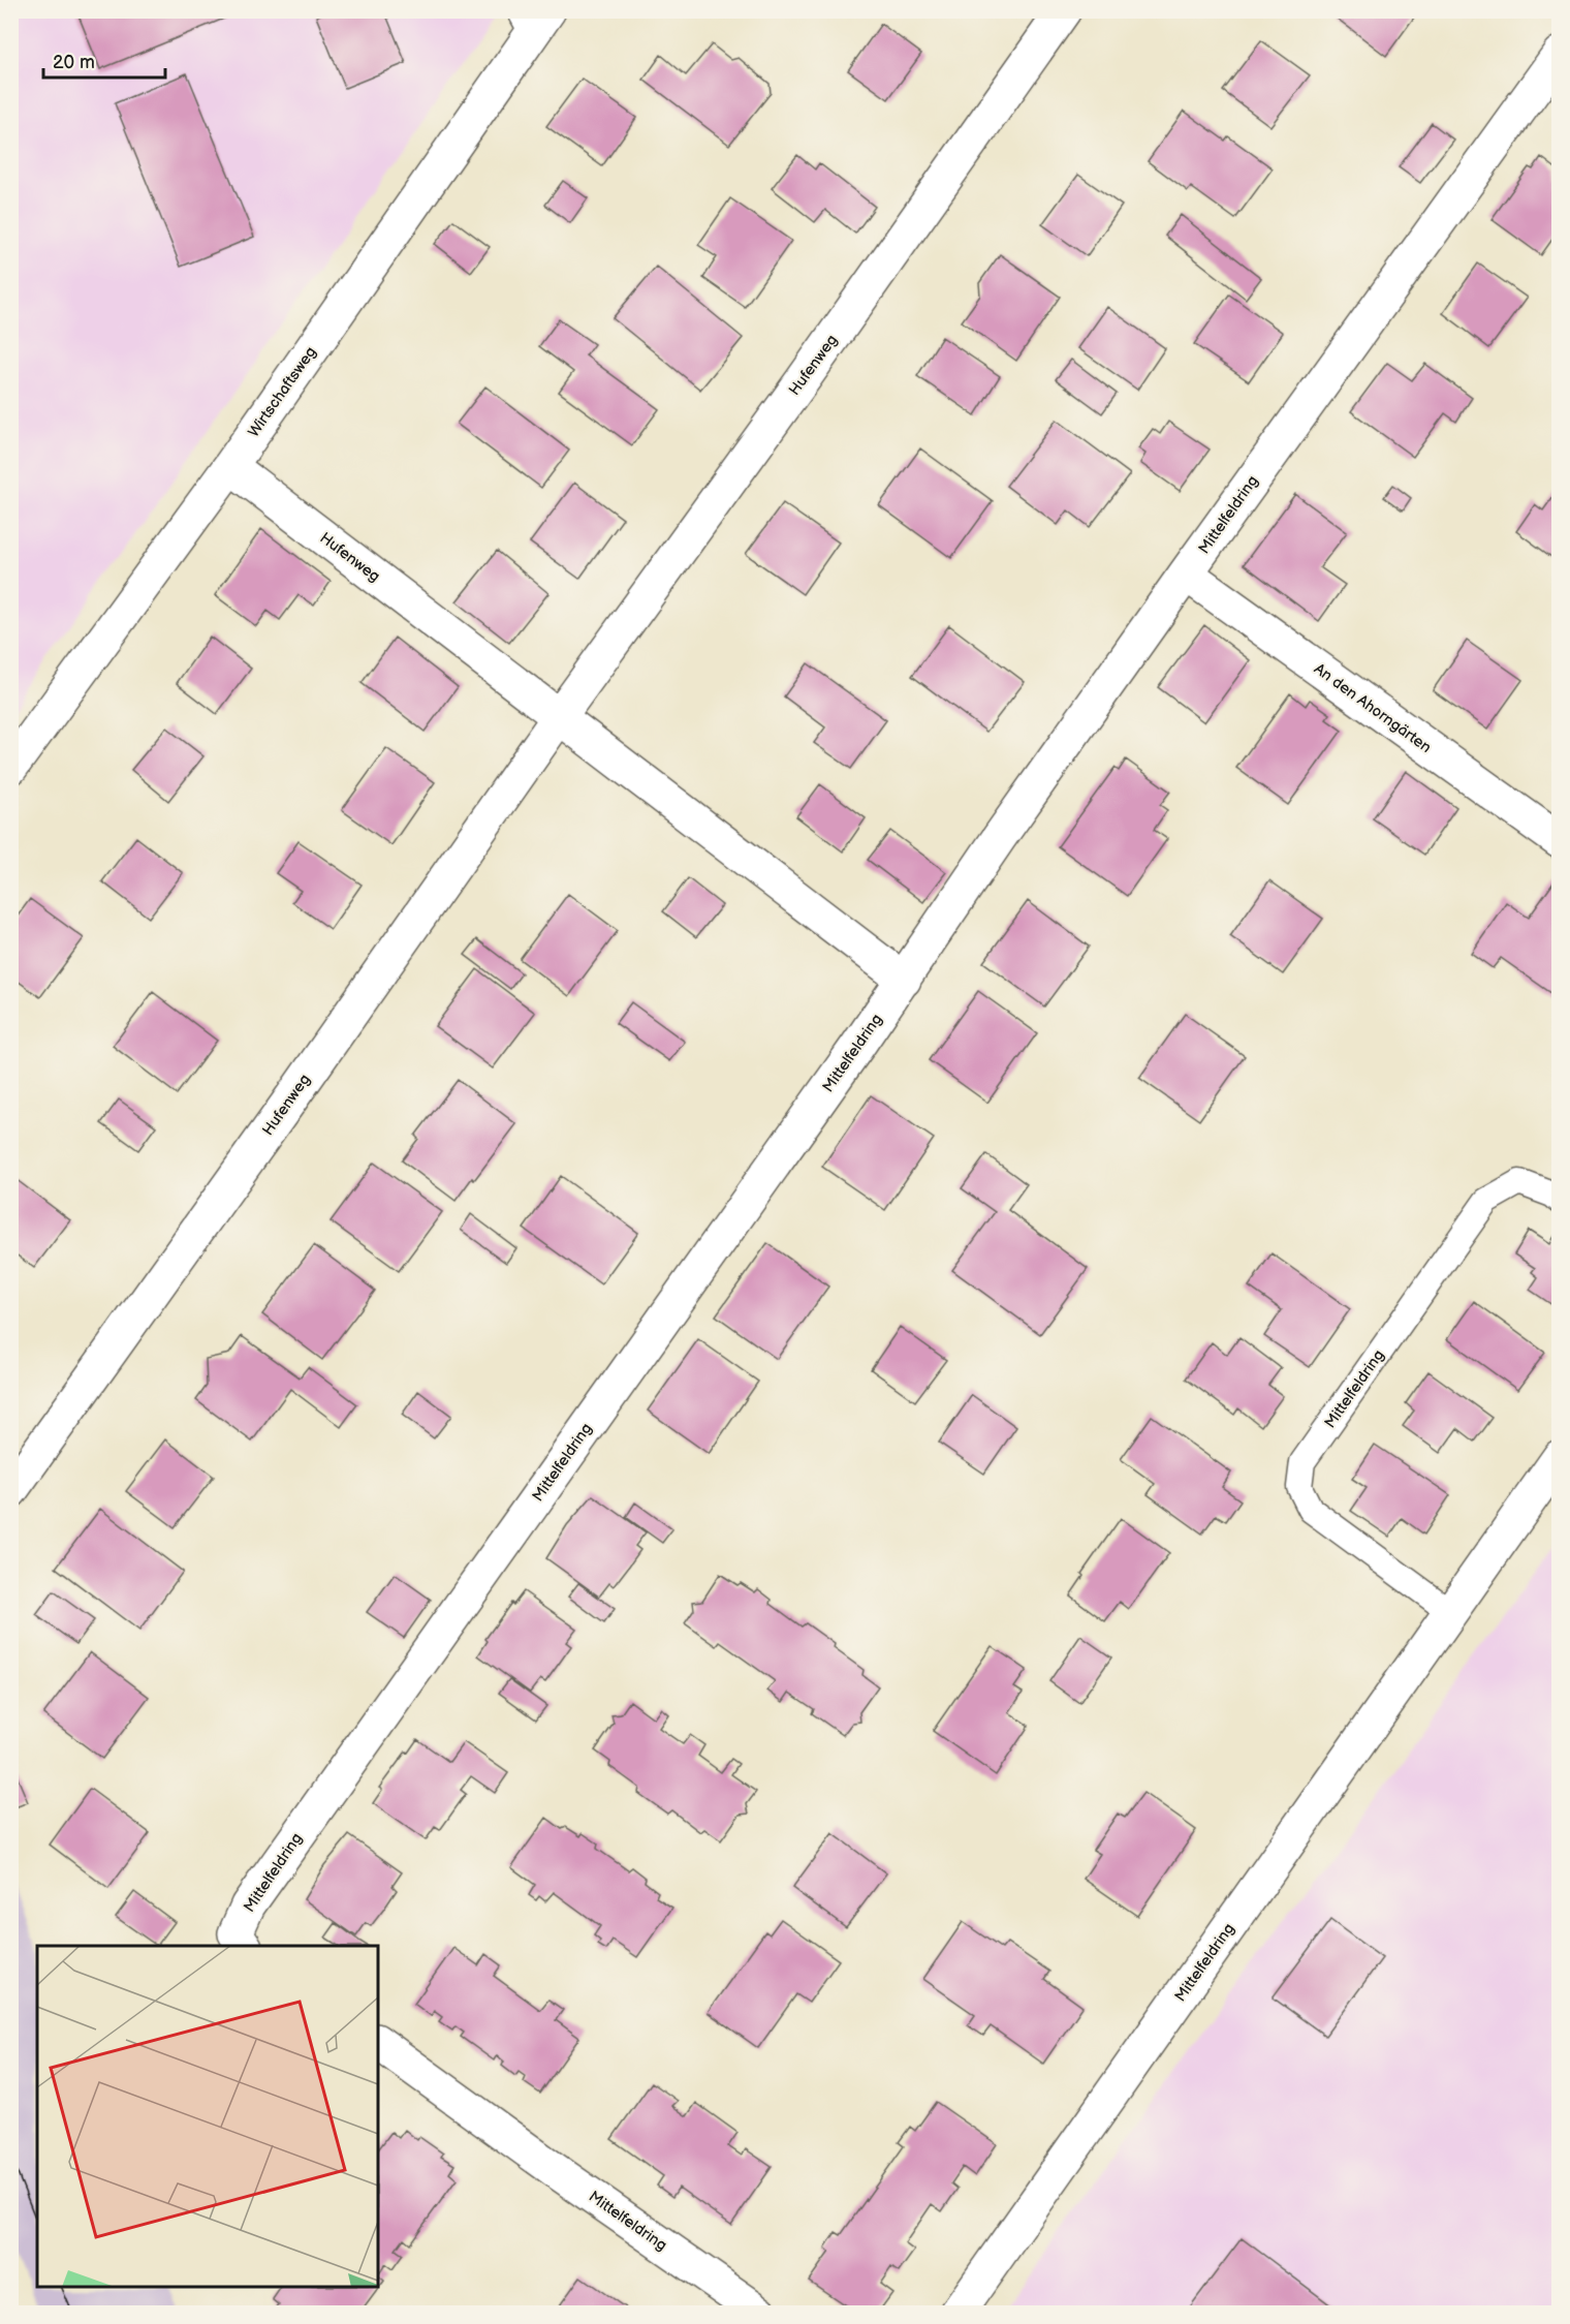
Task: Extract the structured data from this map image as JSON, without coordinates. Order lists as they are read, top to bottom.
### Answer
{
  "streets": {
    "street": [
      "Hufenweg",
      "Wirtschaftsweg",
      "Mittelfeldring",
      "An den Ahorngärten"
    ]
  },
  "crossings": [
    ["Hufenweg", "Wirtschaftsweg"],
    ["Mittelfeldring", "An den Ahorngärten"]
  ],
  "scale_bar": "20 m"
}
